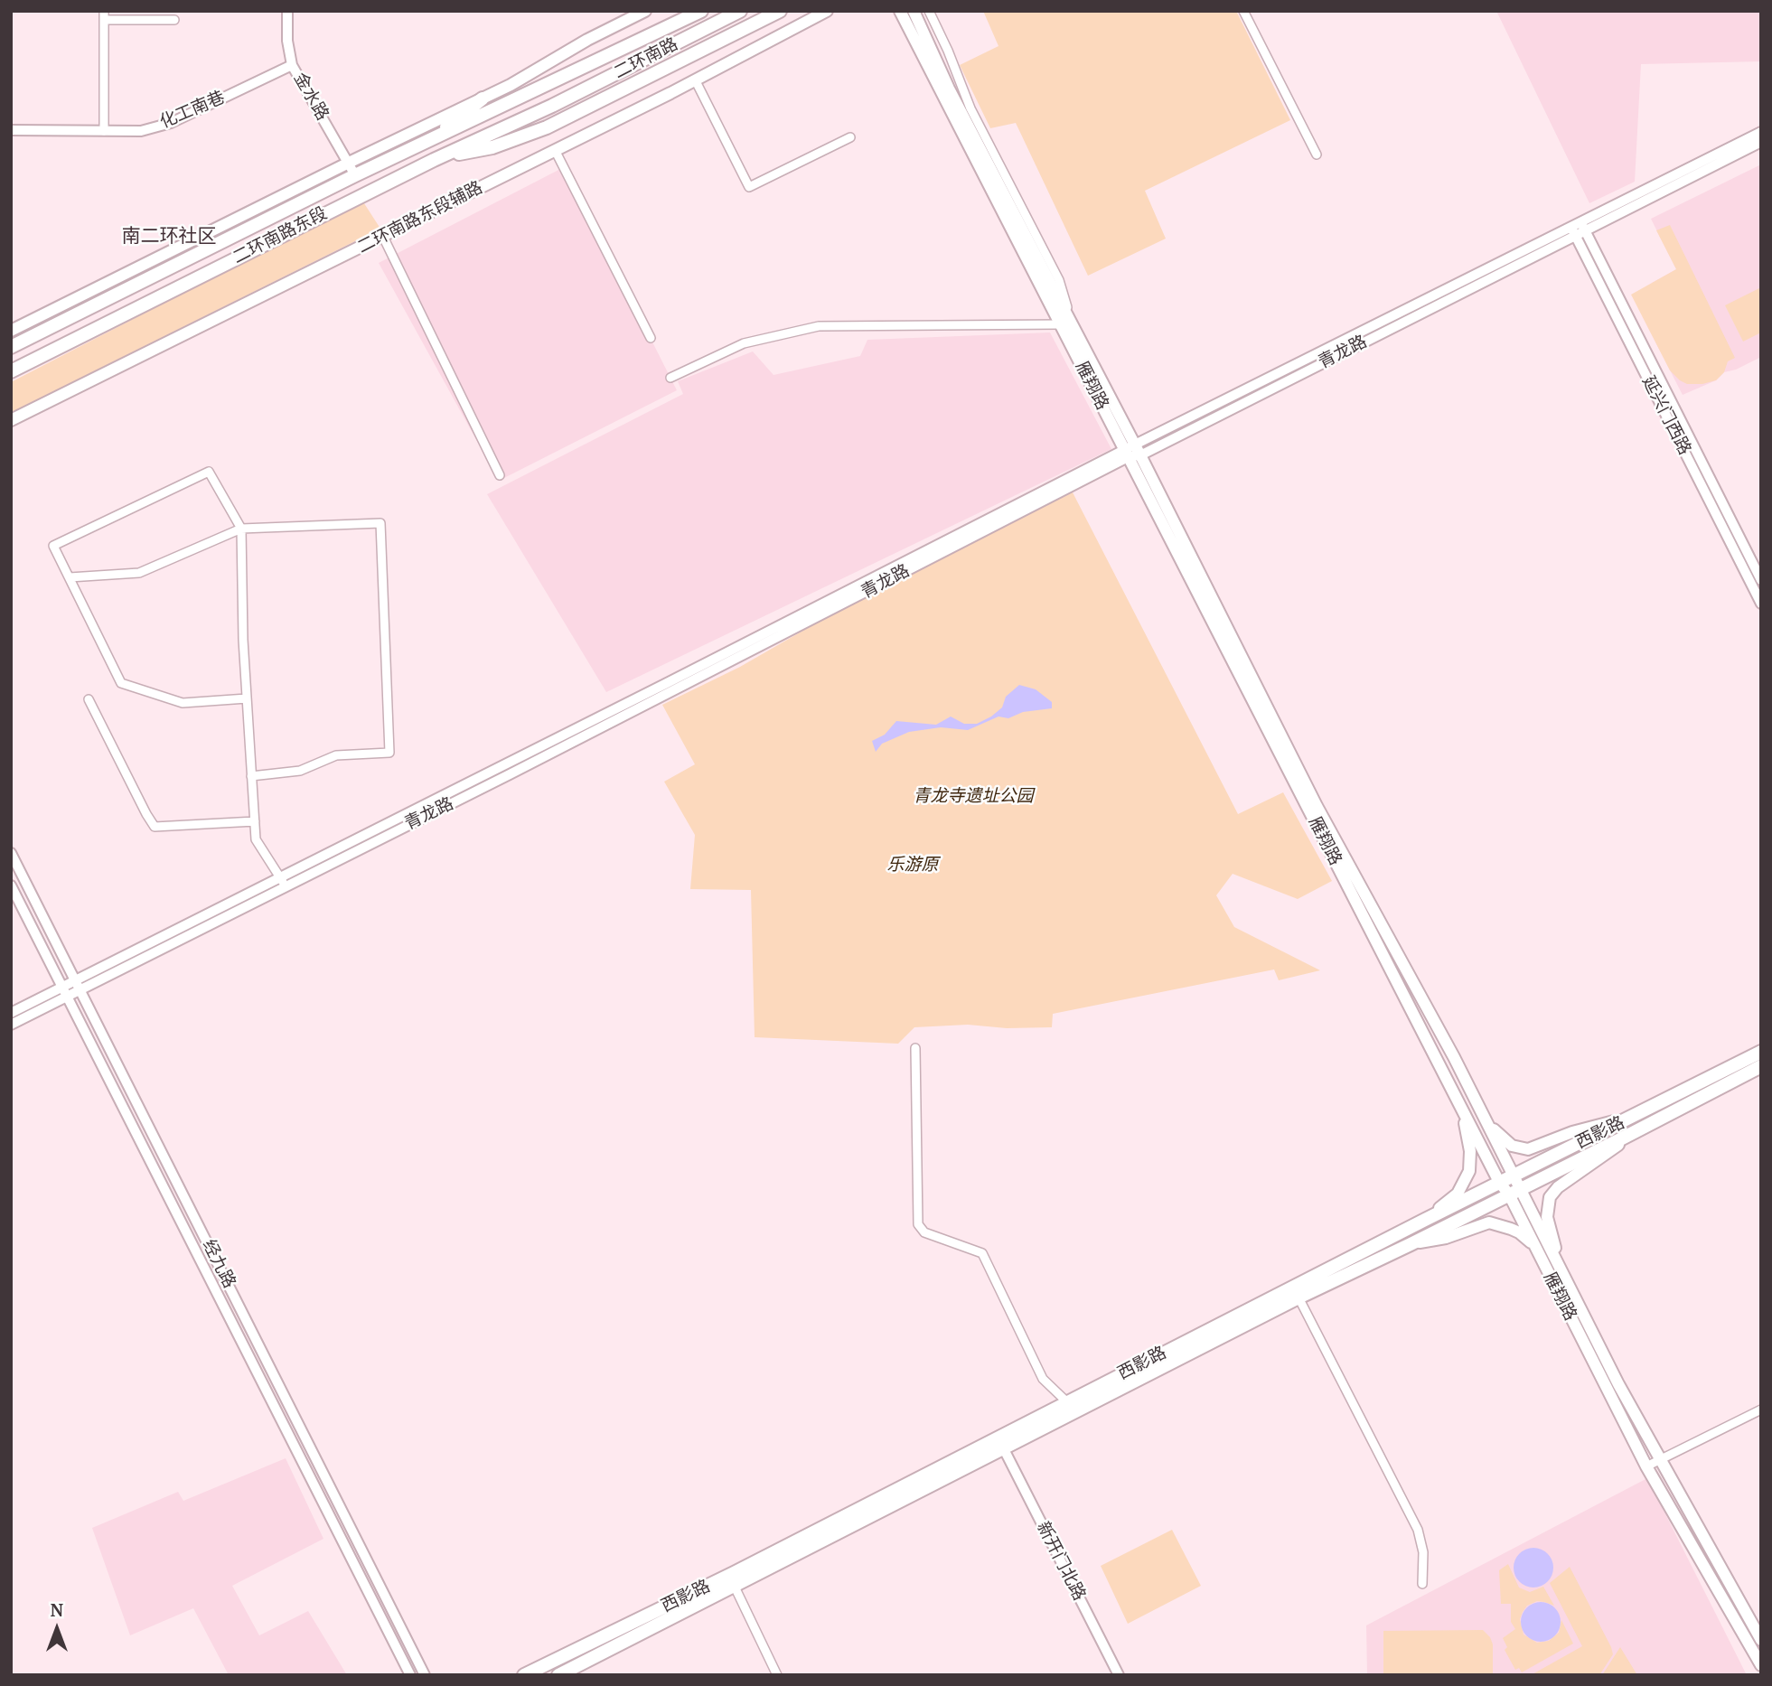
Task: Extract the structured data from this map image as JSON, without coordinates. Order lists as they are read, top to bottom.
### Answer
{
  "streets": {
    "main road": [
      "二环南路",
      "二环南路东段辅路",
      "二环南路东段",
      "雁翔路",
      "西影路"
    ],
    "street": [
      "金水路",
      "化工南巷",
      "青龙路",
      "延兴门西路",
      "经九路",
      "新开门北路"
    ]
  },
  "crossings": [
    ["二环南路", "二环南路东段"],
    ["金水路", "化工南巷"],
    ["金水路", "二环南路东段"],
    ["青龙路", "雁翔路"],
    ["青龙路", "延兴门西路"],
    ["青龙路", "经九路"],
    ["雁翔路", "西影路"],
    ["西影路", "新开门北路"]
  ],
  "districts": ["南二环社区"],
  "parks": ["青龙寺遗址公园", "乐游原"],
  "north": "top"
}
